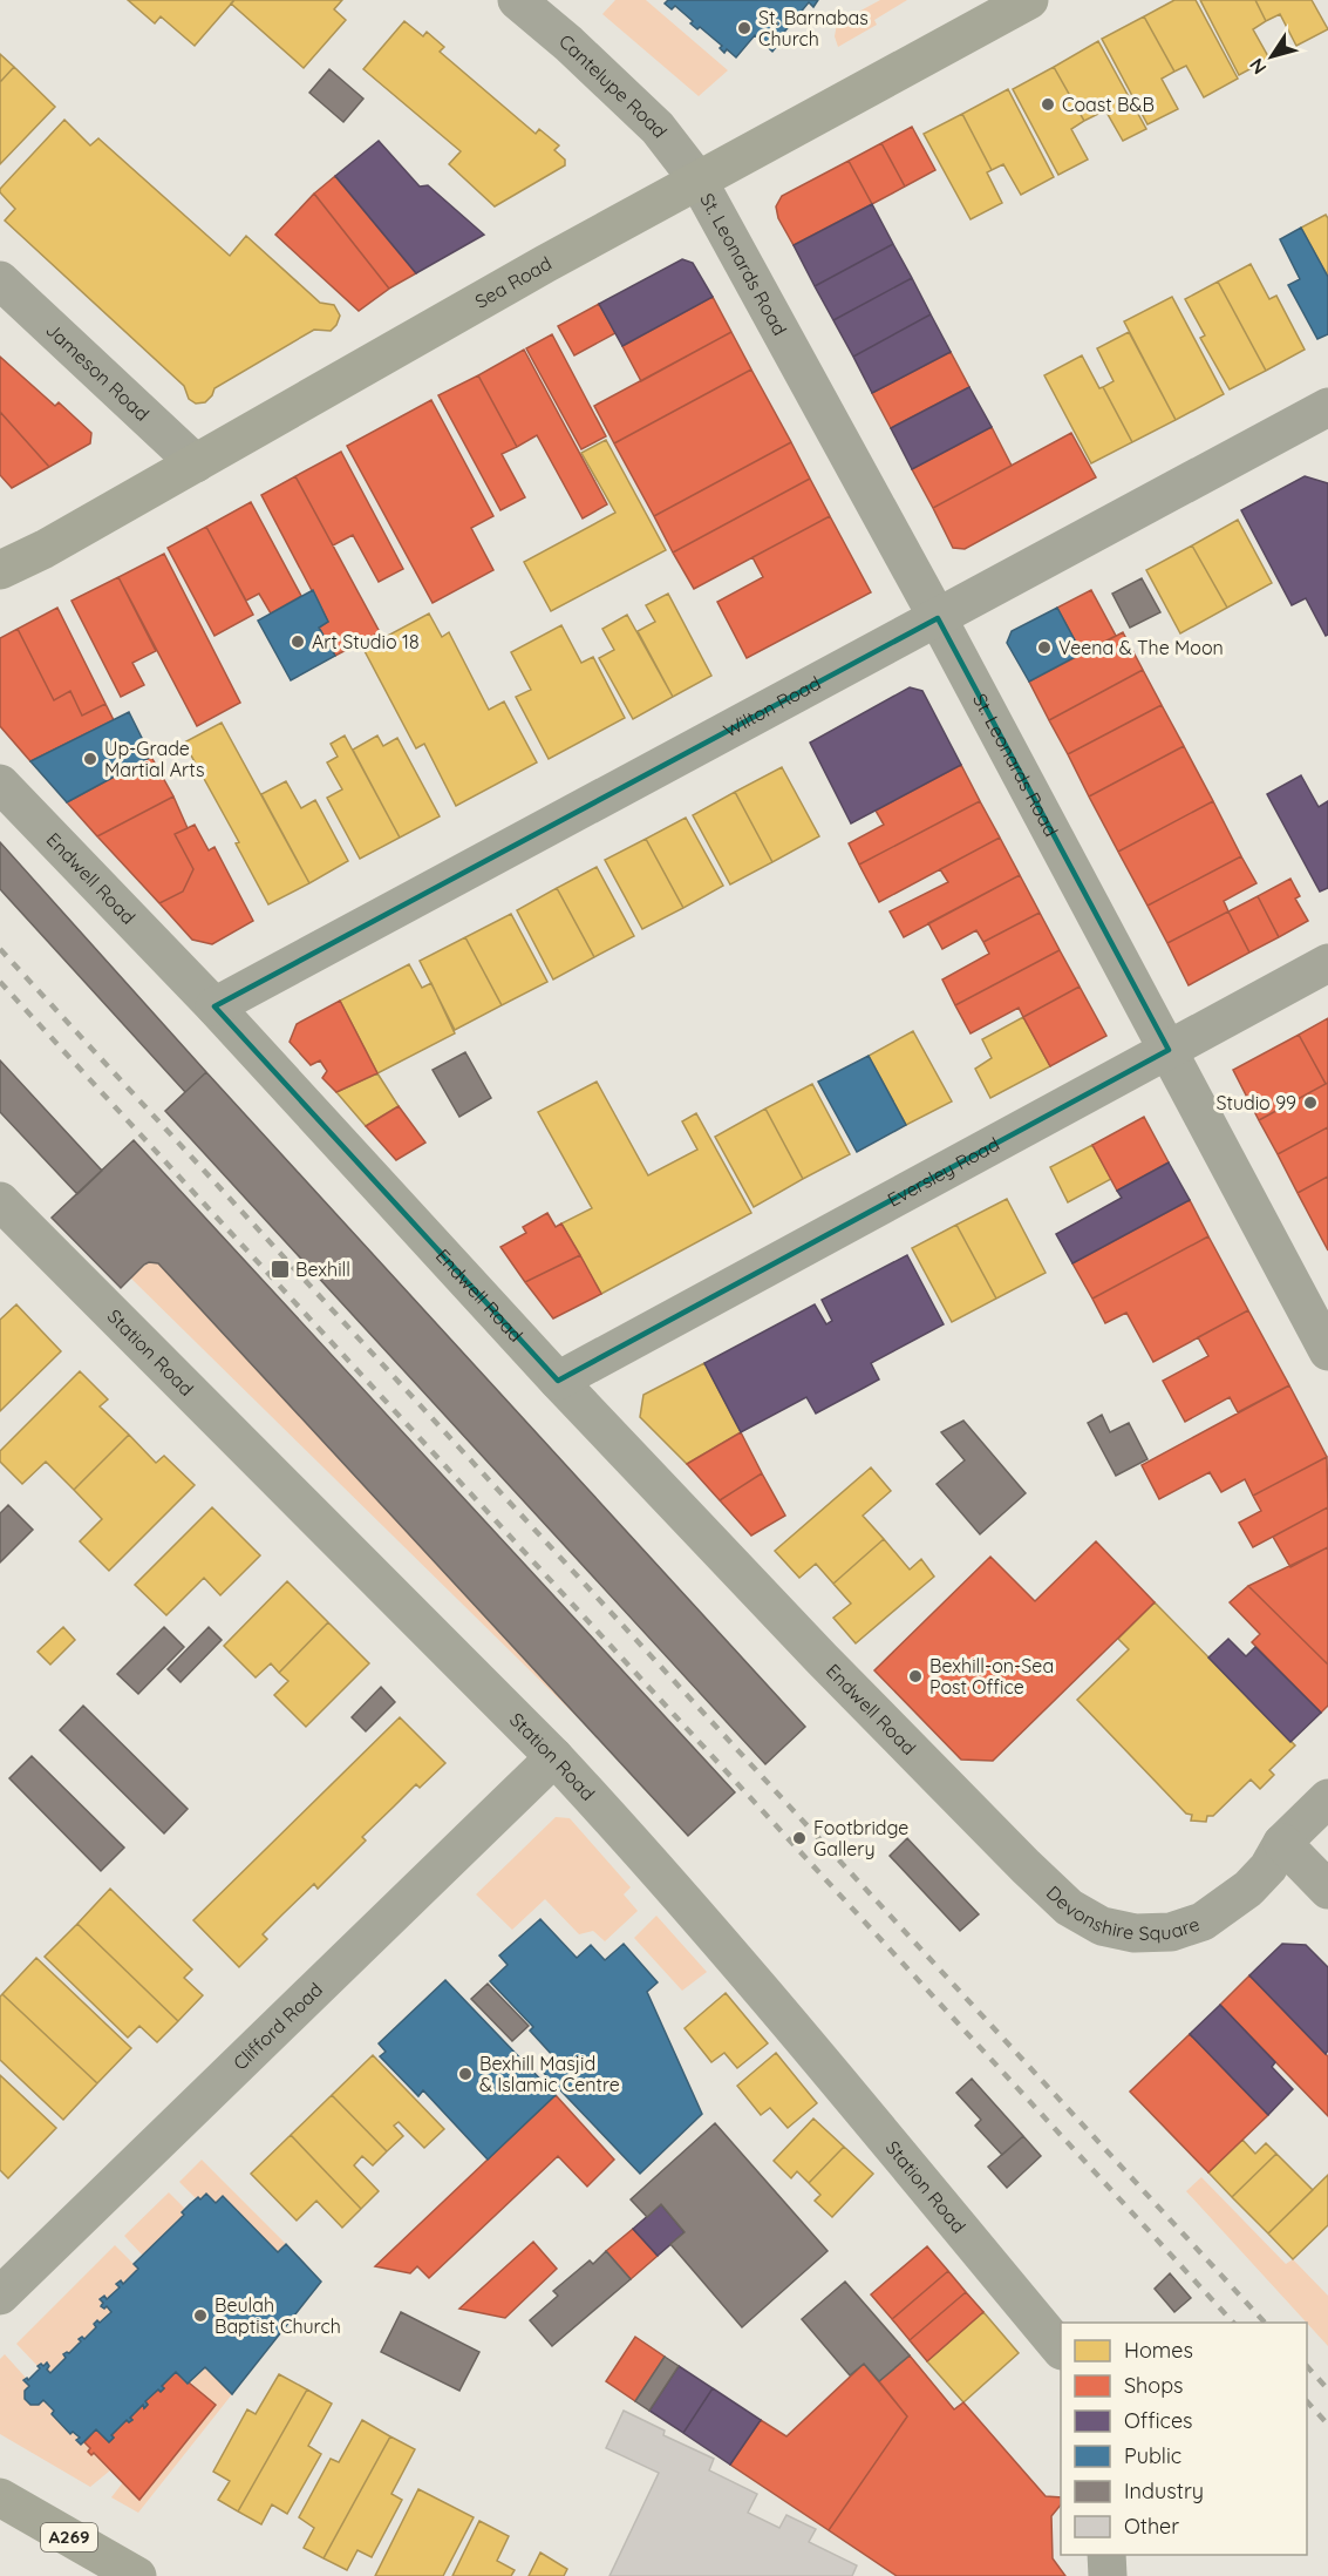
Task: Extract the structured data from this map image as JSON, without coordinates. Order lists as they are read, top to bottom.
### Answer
{
  "streets": {
    "main road": ["Sea Road", "A269"],
    "street": [
      "Cantelupe Road",
      "St. Leonards Road",
      "Jameson Road",
      "Wilton Road",
      "Endwell Road",
      "Eversley Road",
      "Station Road",
      "Devonshire Square",
      "Clifford Road"
    ]
  },
  "crossings": [
    ["Cantelupe Road", "St. Leonards Road"],
    ["Cantelupe Road", "Sea Road"],
    ["St. Leonards Road", "Sea Road"],
    ["St. Leonards Road", "Wilton Road"],
    ["St. Leonards Road", "Eversley Road"],
    ["Sea Road", "Jameson Road"],
    ["Wilton Road", "Endwell Road"],
    ["Endwell Road", "Eversley Road"],
    ["Endwell Road", "Devonshire Square"],
    ["Station Road", "Clifford Road"]
  ],
  "places": {
    "other": [
      "St. Barnabas Church",
      "Coast B&B",
      "Art Studio 18",
      "Veena & The Moon",
      "Up-Grade Martial Arts",
      "Studio 99",
      "Bexhill-on-Sea Post Office",
      "Footbridge Gallery",
      "Bexhill Masjid & Islamic Centre",
      "Beulah Baptist Church"
    ],
    "transit": ["Bexhill"]
  },
  "legend": [
    "Homes",
    "Shops",
    "Offices",
    "Public",
    "Industry",
    "Other"
  ],
  "north": "bottom left"
}
